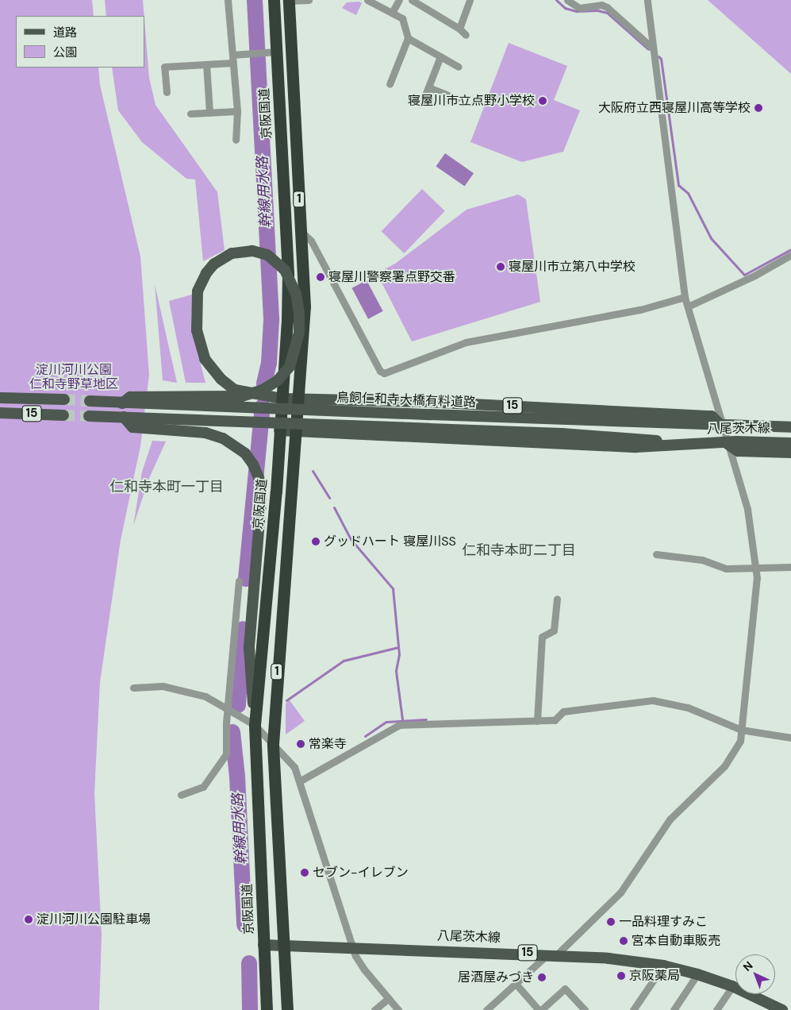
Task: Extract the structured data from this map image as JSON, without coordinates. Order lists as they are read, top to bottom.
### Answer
{
  "streets": {
    "highway": ["京阪国道", "1"],
    "main road": ["鳥飼仁和寺大橋有料道路", "15", "八尾茨木線"]
  },
  "crossings": [
    ["京阪国道", "15"],
    ["京阪国道", "八尾茨木線"],
    ["1", "15"],
    ["1", "八尾茨木線"],
    ["鳥飼仁和寺大橋有料道路", "15"],
    ["鳥飼仁和寺大橋有料道路", "八尾茨木線"],
    ["15", "八尾茨木線"]
  ],
  "districts": ["仁和寺本町一丁目", "仁和寺本町二丁目"],
  "water": ["幹線用水路"],
  "parks": ["淀川河川公園 仁和寺野草地区"],
  "places": [
    "寝屋川市立点野小学校",
    "大阪府立西寝屋川高等学校",
    "寝屋川市立第八中学校",
    "寝屋川警察署点野交番",
    "グッドハート 寝屋川SS",
    "常楽寺",
    "セブン-イレブン",
    "淀川河川公園駐車場",
    "一品料理すみこ",
    "宮本自動車販売",
    "京阪薬局",
    "居酒屋みづき"
  ],
  "legend": ["道路", "公園"],
  "north": "top left"
}
